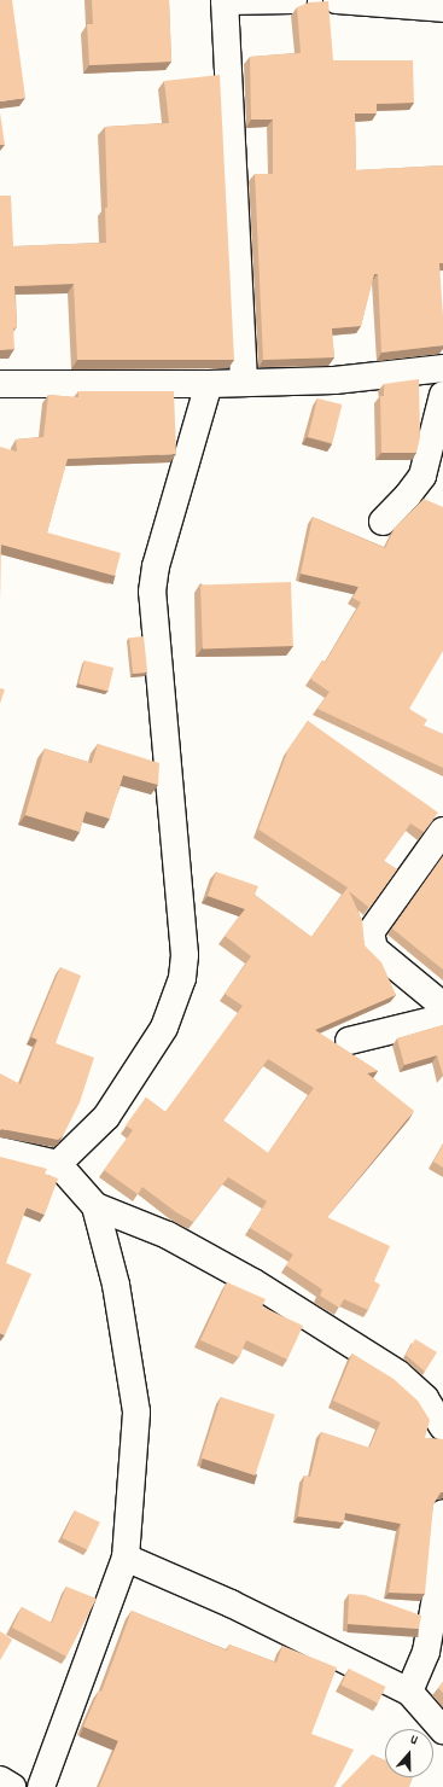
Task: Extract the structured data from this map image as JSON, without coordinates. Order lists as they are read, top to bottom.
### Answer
{
  "north": "top"
}
